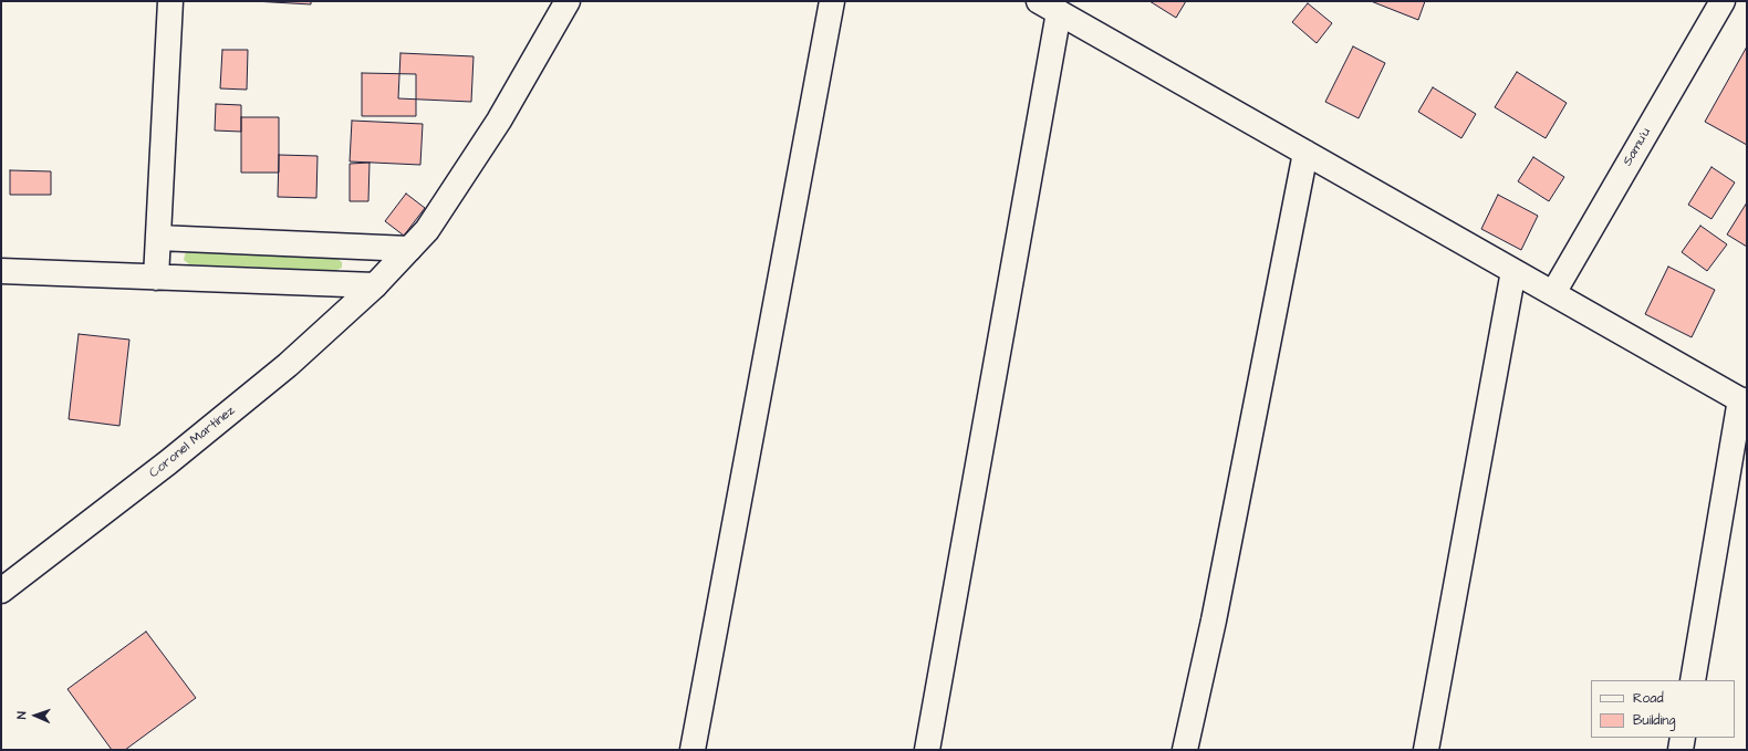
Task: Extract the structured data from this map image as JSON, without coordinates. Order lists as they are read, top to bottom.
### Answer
{
  "streets": {
    "street": ["Samu'u", "Coronel Martínez"]
  },
  "legend": ["Road", "Building"],
  "north": "left"
}
